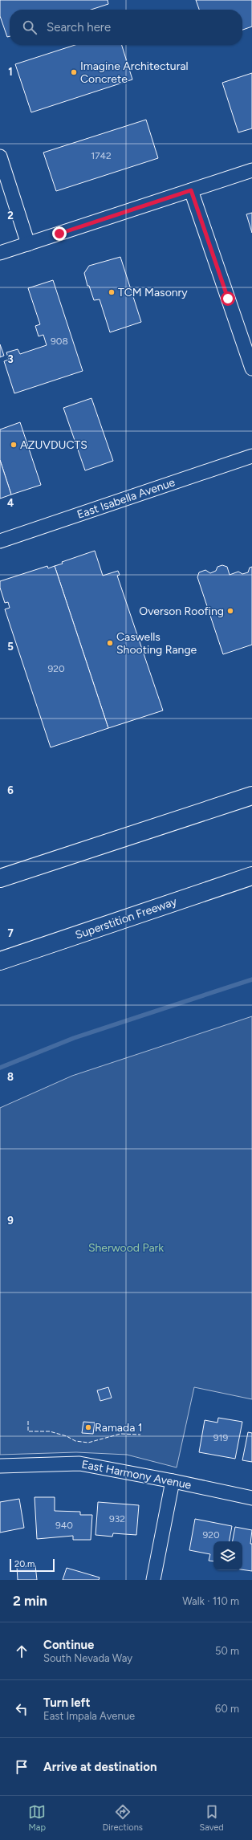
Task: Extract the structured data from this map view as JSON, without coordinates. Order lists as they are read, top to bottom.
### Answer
{
  "streets": {
    "highway": ["Superstition Freeway"],
    "street": ["East Isabella Avenue", "East Harmony Avenue"]
  },
  "parks": ["Sherwood Park"],
  "places": [
    "Imagine Architectural Concrete",
    "TCM Masonry",
    "AZUVDUCTS",
    "Overson Roofing",
    "Caswells Shooting Range",
    "Ramada 1"
  ],
  "house_numbers": [
    "1742",
    "908",
    "920",
    "919",
    "932",
    "940",
    "920"
  ],
  "scale_bar": "20 m",
  "page": {
    "search": "Search here",
    "scale": "20 m",
    "heading": ["2 min", "Walk · 110 m"],
    "list": [
      ["Continue", "South Nevada Way", "50 m"],
      ["Turn left", "East Impala Avenue", "60 m"],
      "Arrive at destination"
    ],
    "nav": ["Map", "Directions", "Saved"]
  },
  "grid": {
    "rows": [
      "1",
      "2",
      "3",
      "4",
      "5",
      "6",
      "7",
      "8",
      "9"
    ]
  }
}
